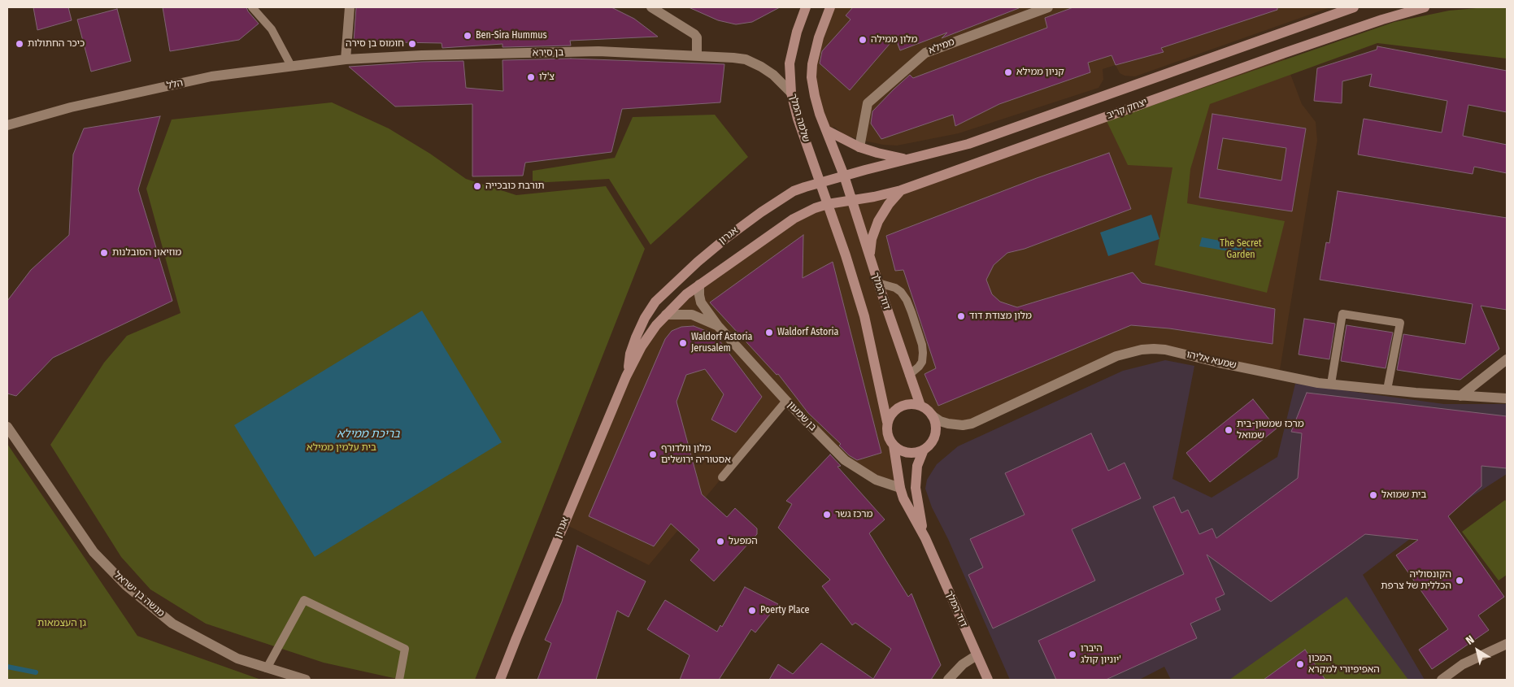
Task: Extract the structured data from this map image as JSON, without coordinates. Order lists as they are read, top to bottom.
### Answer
{
  "streets": {
    "street": [
      "ממילא",
      "בן סירא",
      "הלל",
      "יצחק קריב",
      "שלמה המלך",
      "אגרון",
      "דוד המלך",
      "שמעא אליהו",
      "בן שמעון",
      "מנשה בן ישראל"
    ]
  },
  "crossings": [
    ["בן סירא", "הלל"],
    ["בן סירא", "שלמה המלך"],
    ["יצחק קריב", "שלמה המלך"],
    ["יצחק קריב", "אגרון"],
    ["יצחק קריב", "דוד המלך"],
    ["שלמה המלך", "אגרון"],
    ["שלמה המלך", "דוד המלך"],
    ["אגרון", "דוד המלך"],
    ["אגרון", "בן שמעון"],
    ["דוד המלך", "שמעא אליהו"],
    ["דוד המלך", "בן שמעון"]
  ],
  "water": ["בריכת ממילא"],
  "parks": ["The Secret Garden", "בית עלמין ממילא", "גן העצמאות"],
  "places": [
    "Ben-Sira Hummus",
    "מלון ממילה",
    "כיכר החתולות",
    "חומוס בן סירה",
    "קניון ממילא",
    "צ'לו",
    "תורבת כובכייה",
    "מוזיאון הסובלנות",
    "מלון מצודת דוד",
    "Waldorf Astoria",
    "Waldorf Astoria Jerusalem",
    "מרכז שמשון-בית שמואל",
    "מלון וולדורף אסטוריה ירושלים",
    "בית שמואל",
    "מרכז גשר",
    "המפעל",
    "הקונסוליה הכללית של צרפת",
    "Poerty Place",
    "היברו יוניון קולג'",
    "המכון האפיפיורי למקרא"
  ],
  "north": "top left"
}
